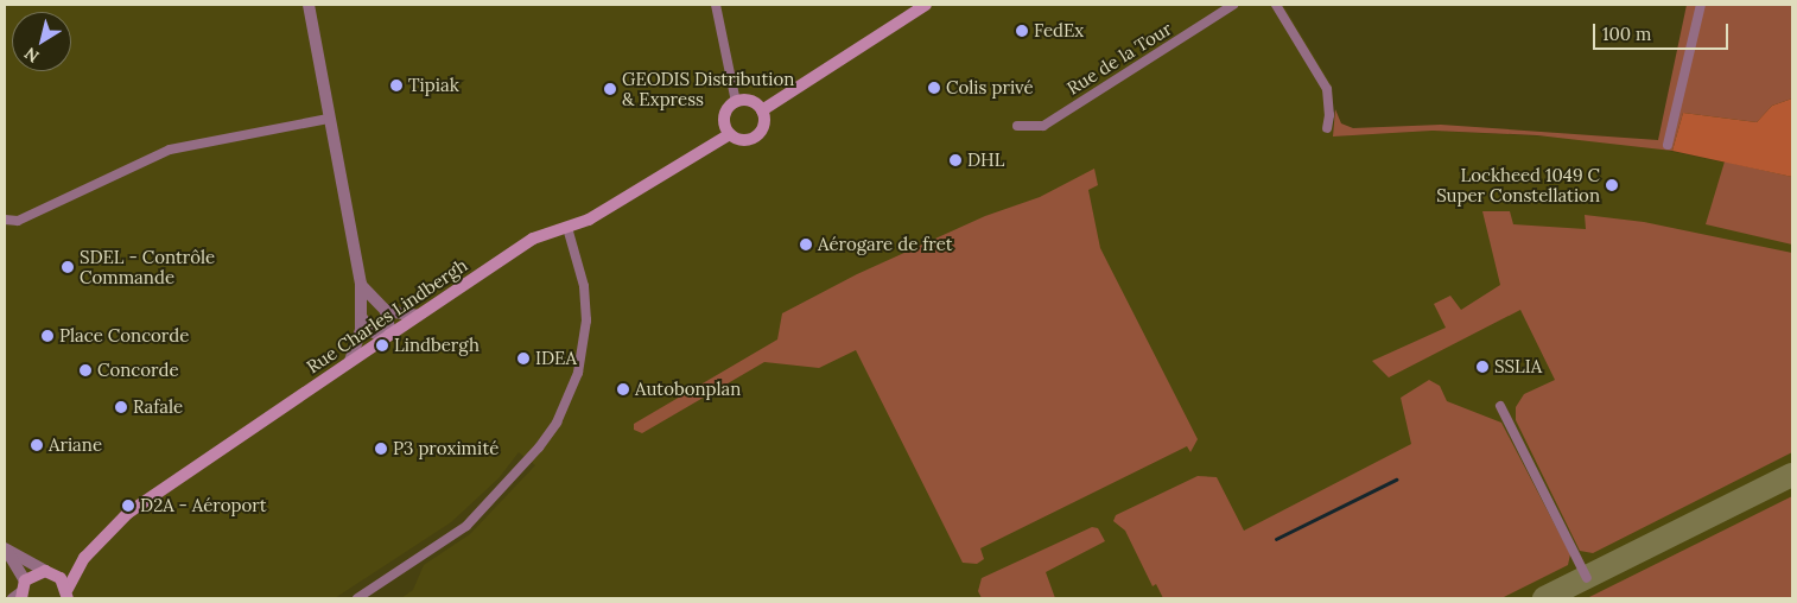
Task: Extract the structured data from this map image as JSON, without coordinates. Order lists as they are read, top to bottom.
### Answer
{
  "streets": {
    "main road": ["Rue Charles Lindbergh"],
    "street": ["Rue de la Tour"]
  },
  "places": [
    "FedEx",
    "Tipiak",
    "Colis privé",
    "GEODIS Distribution & Express",
    "DHL",
    "Lockheed 1049 C Super Constellation",
    "Aérogare de fret",
    "SDEL - Contrôle Commande",
    "Place Concorde",
    "Lindbergh",
    "IDEA",
    "SSLIA",
    "Concorde",
    "Autobonplan",
    "Rafale",
    "Ariane",
    "P3 proximité",
    "D2A - Aéroport"
  ],
  "scale_bar": "100 m",
  "north": "bottom left"
}
